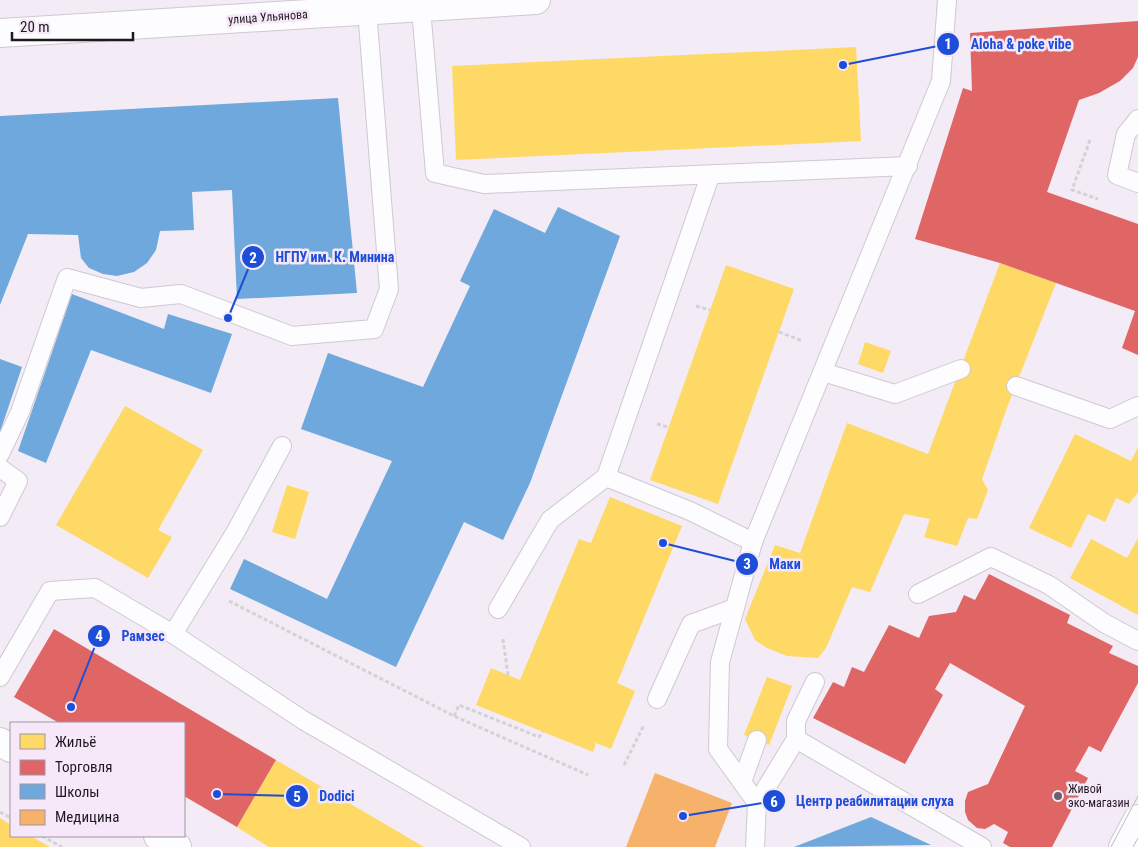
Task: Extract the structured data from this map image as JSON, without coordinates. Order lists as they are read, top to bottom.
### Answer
{
  "streets": {
    "street": ["улица Ульянова"]
  },
  "places": [
    "Aloha & poke vibe",
    "НГПУ им. К. Минина",
    "Маки",
    "Рамзес",
    "Dodici",
    "Живой эко-магазин",
    "Центр реабилитации слуха"
  ],
  "legend": [
    "Жильё",
    "Торговля",
    "Школы",
    "Медицина"
  ],
  "scale_bar": "20 m"
}
